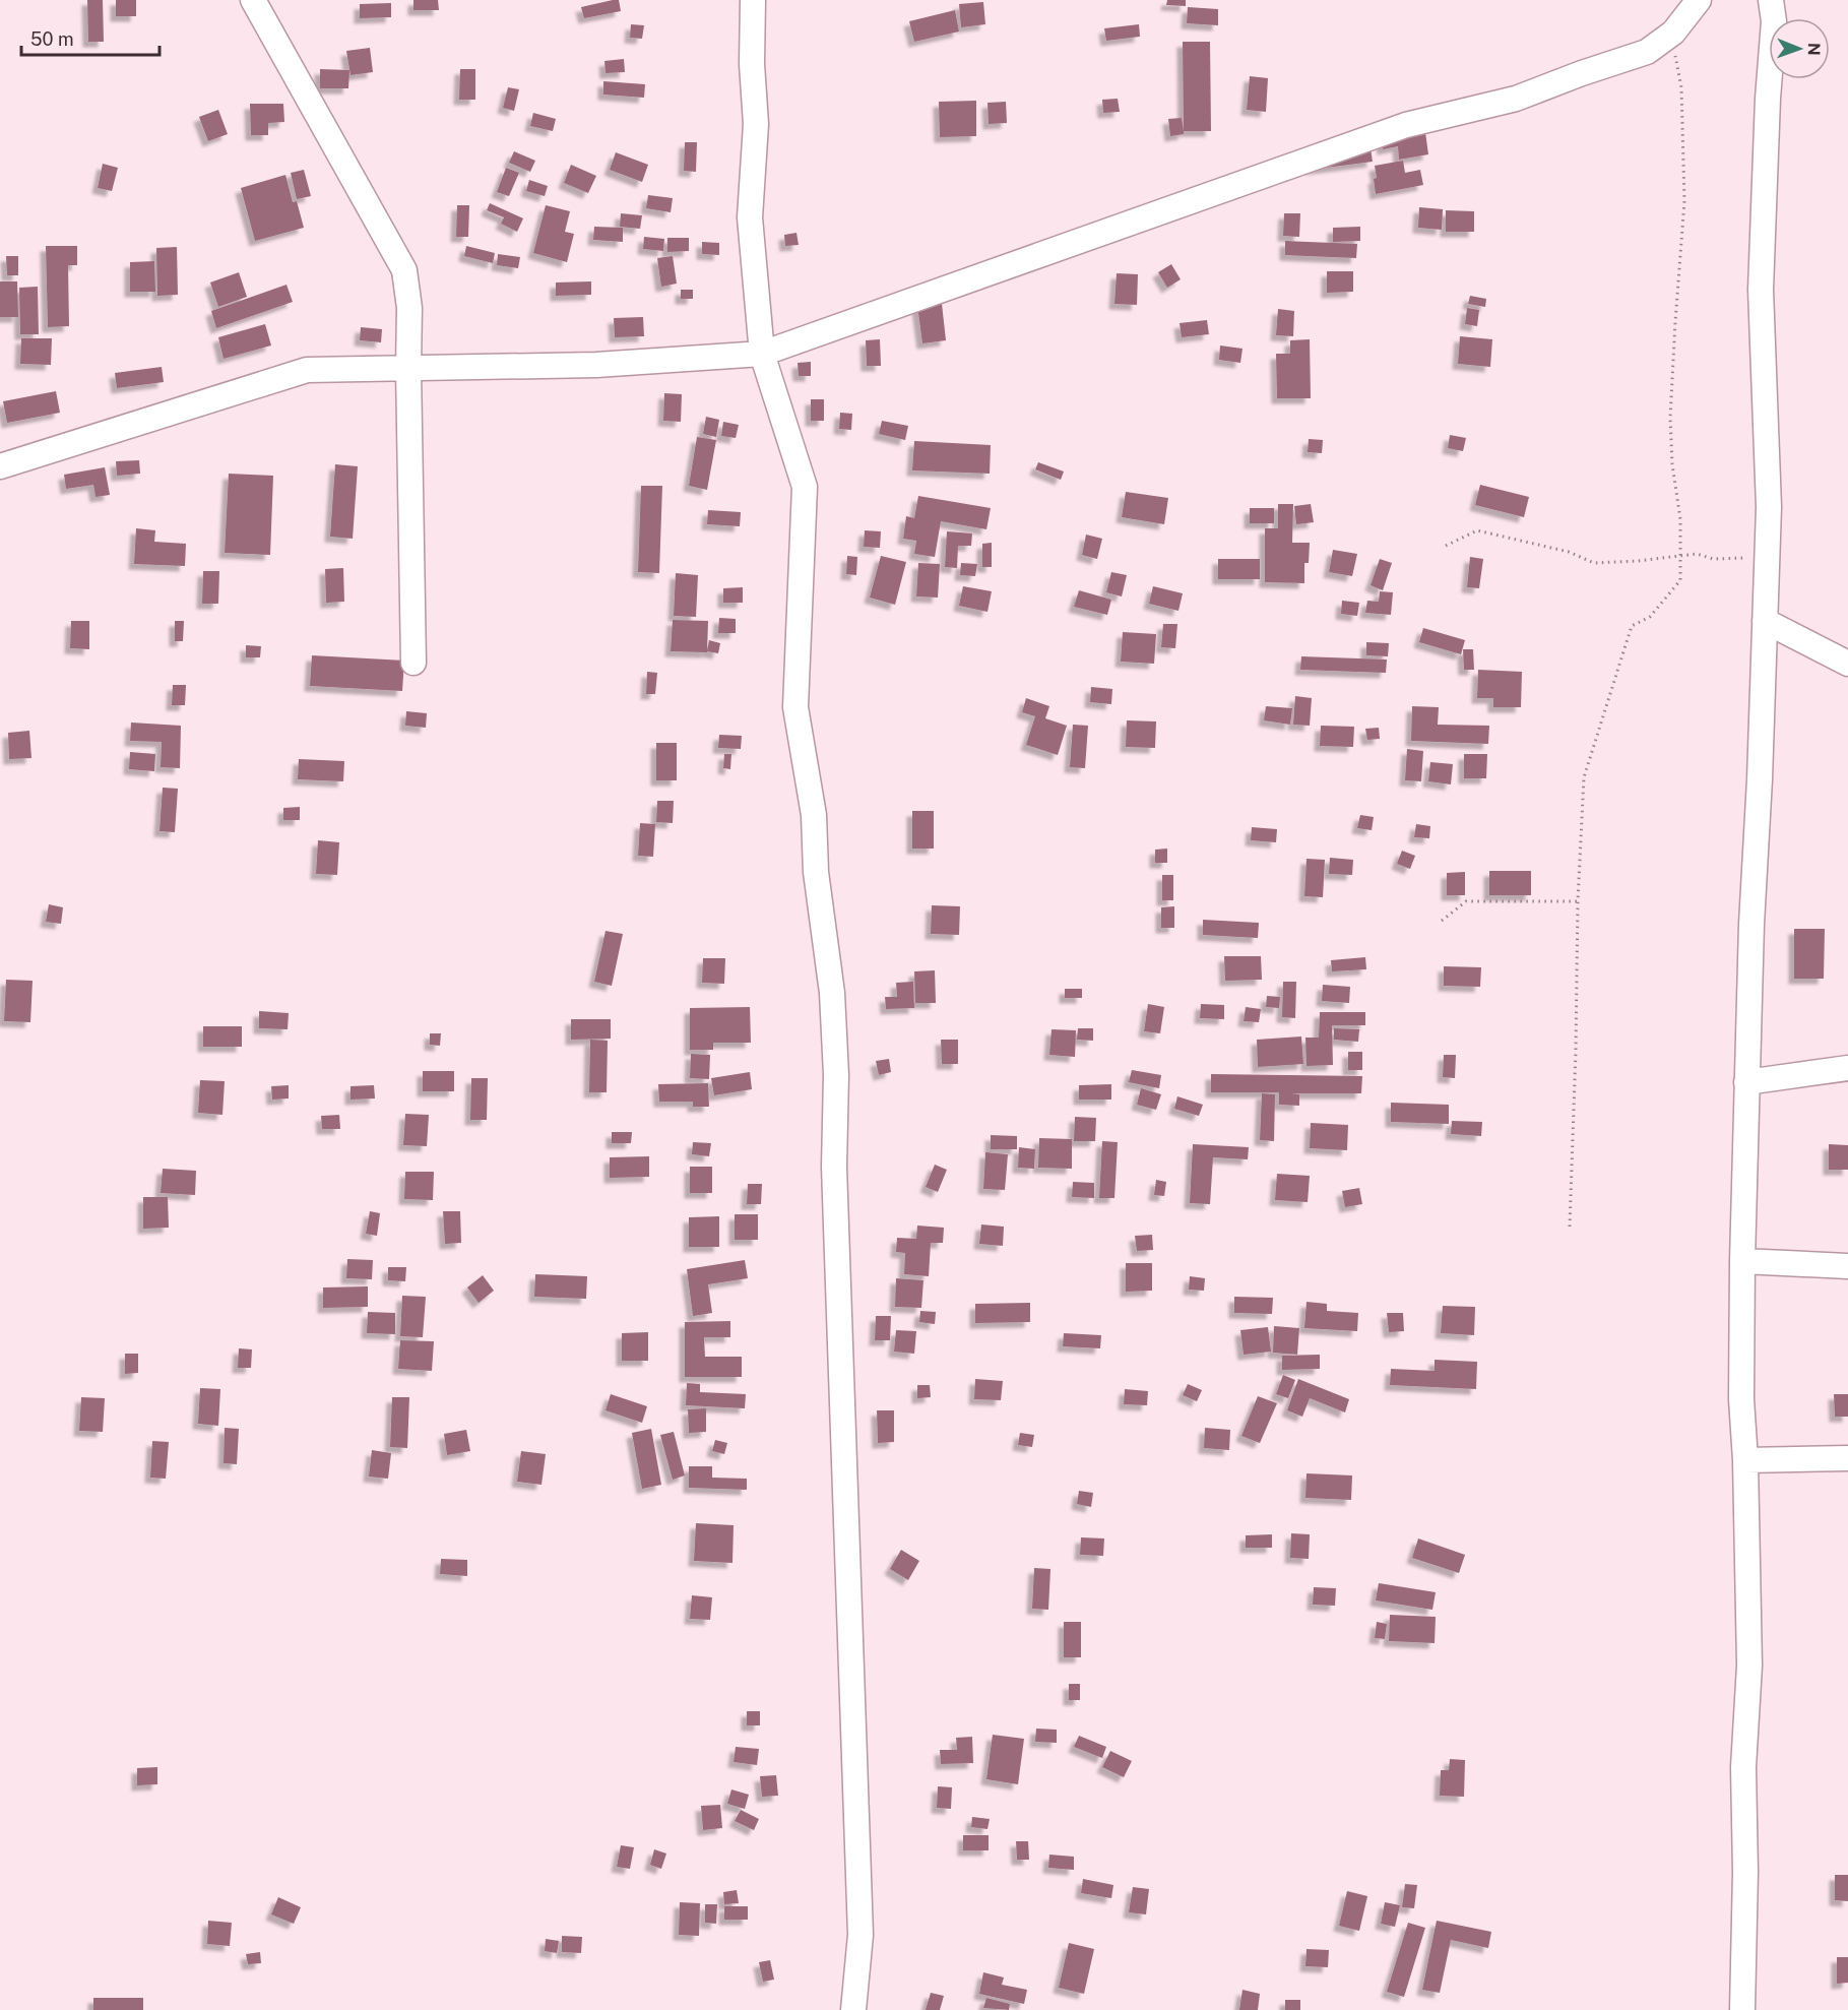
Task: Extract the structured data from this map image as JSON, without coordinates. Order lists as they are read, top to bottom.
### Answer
{
  "scale_bar": "50 m",
  "north": "right"
}
